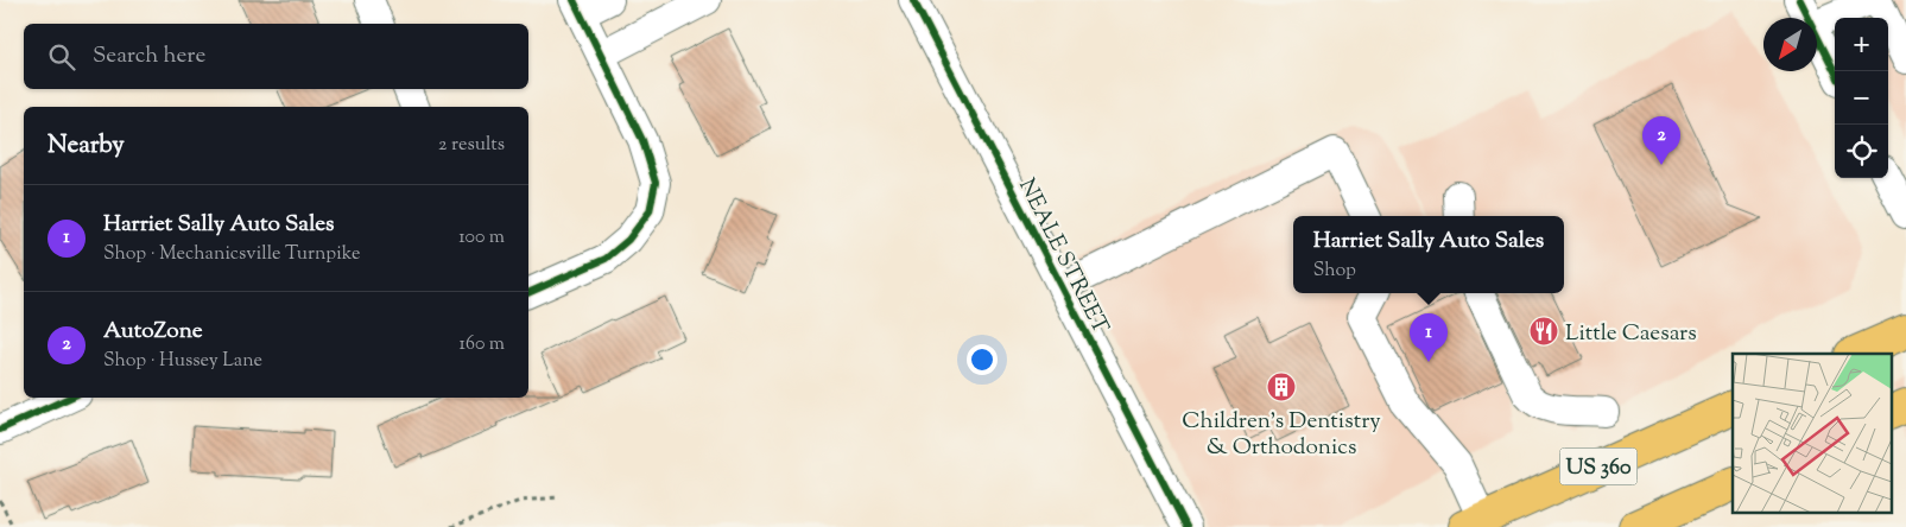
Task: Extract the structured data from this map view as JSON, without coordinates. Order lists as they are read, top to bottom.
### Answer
{
  "streets": {
    "highway": ["US 360"],
    "street": ["NEALE STREET"]
  },
  "places": {
    "restaurant": ["Little Caesars"],
    "building": ["Children's Dentistry & Orthodonics"]
  },
  "north": "bottom left",
  "page": {
    "map_buttons": ["+", "−"],
    "search": "Search here",
    "heading": ["Nearby", "2 results"],
    "pins": ["2", "1"],
    "list": [
      {
        "mark": "1",
        "name": "Harriet Sally Auto Sales",
        "note": "Shop · Mechanicsville Turnpike",
        "value": "100 m"
      },
      {
        "mark": "2",
        "name": "AutoZone",
        "note": "Shop · Hussey Lane",
        "value": "160 m"
      }
    ],
    "popup": ["Harriet Sally Auto Sales", "Shop"]
  }
}
